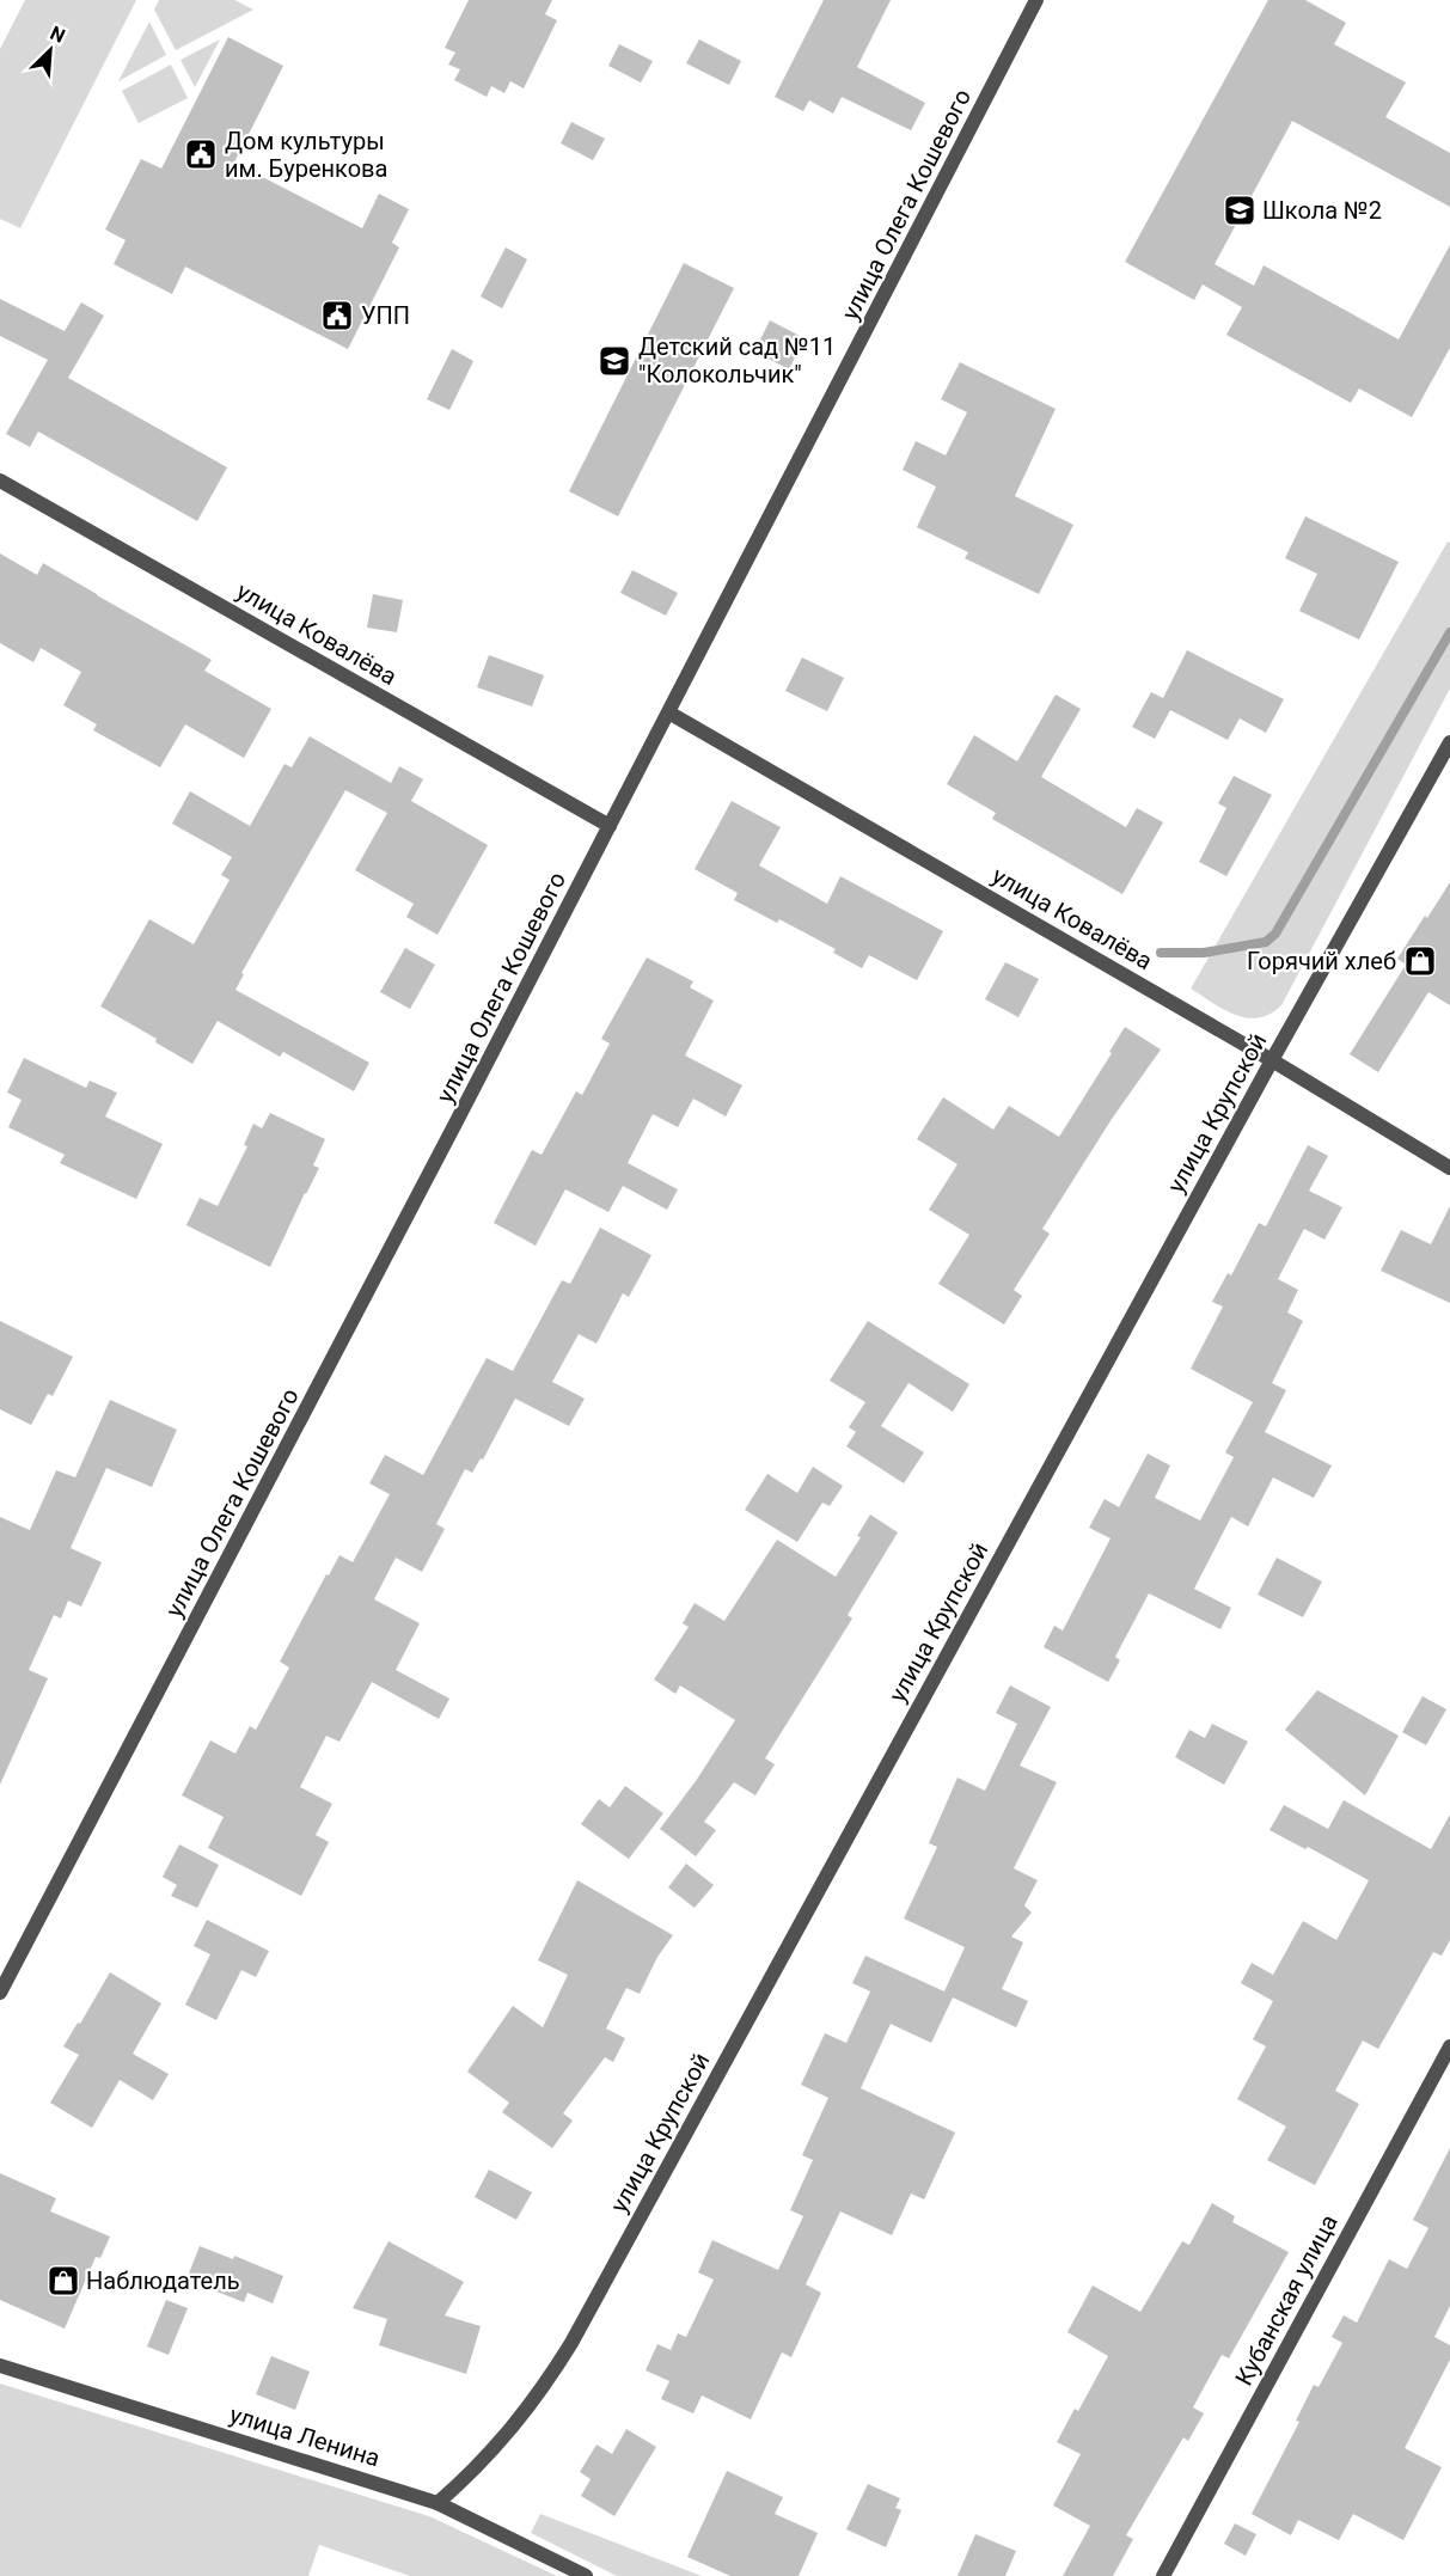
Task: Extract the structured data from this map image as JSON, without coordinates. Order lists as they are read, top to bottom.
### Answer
{
  "streets": {
    "street": [
      "улица Олега Кошевого",
      "улица Ковалёва",
      "улица Крупской",
      "Кубанская улица",
      "улица Ленина"
    ]
  },
  "crossings": [
    ["улица Олега Кошевого", "улица Ковалёва"],
    ["улица Ковалёва", "улица Крупской"],
    ["улица Крупской", "улица Ленина"]
  ],
  "places": {
    "public building": ["Дом культуры им. Буренкова", "УПП"],
    "school or university": ["Школа №2", "Детский сад №11 \"Колокольчик\""],
    "shop": ["Горячий хлеб", "Наблюдатель"]
  },
  "north": "top right"
}
